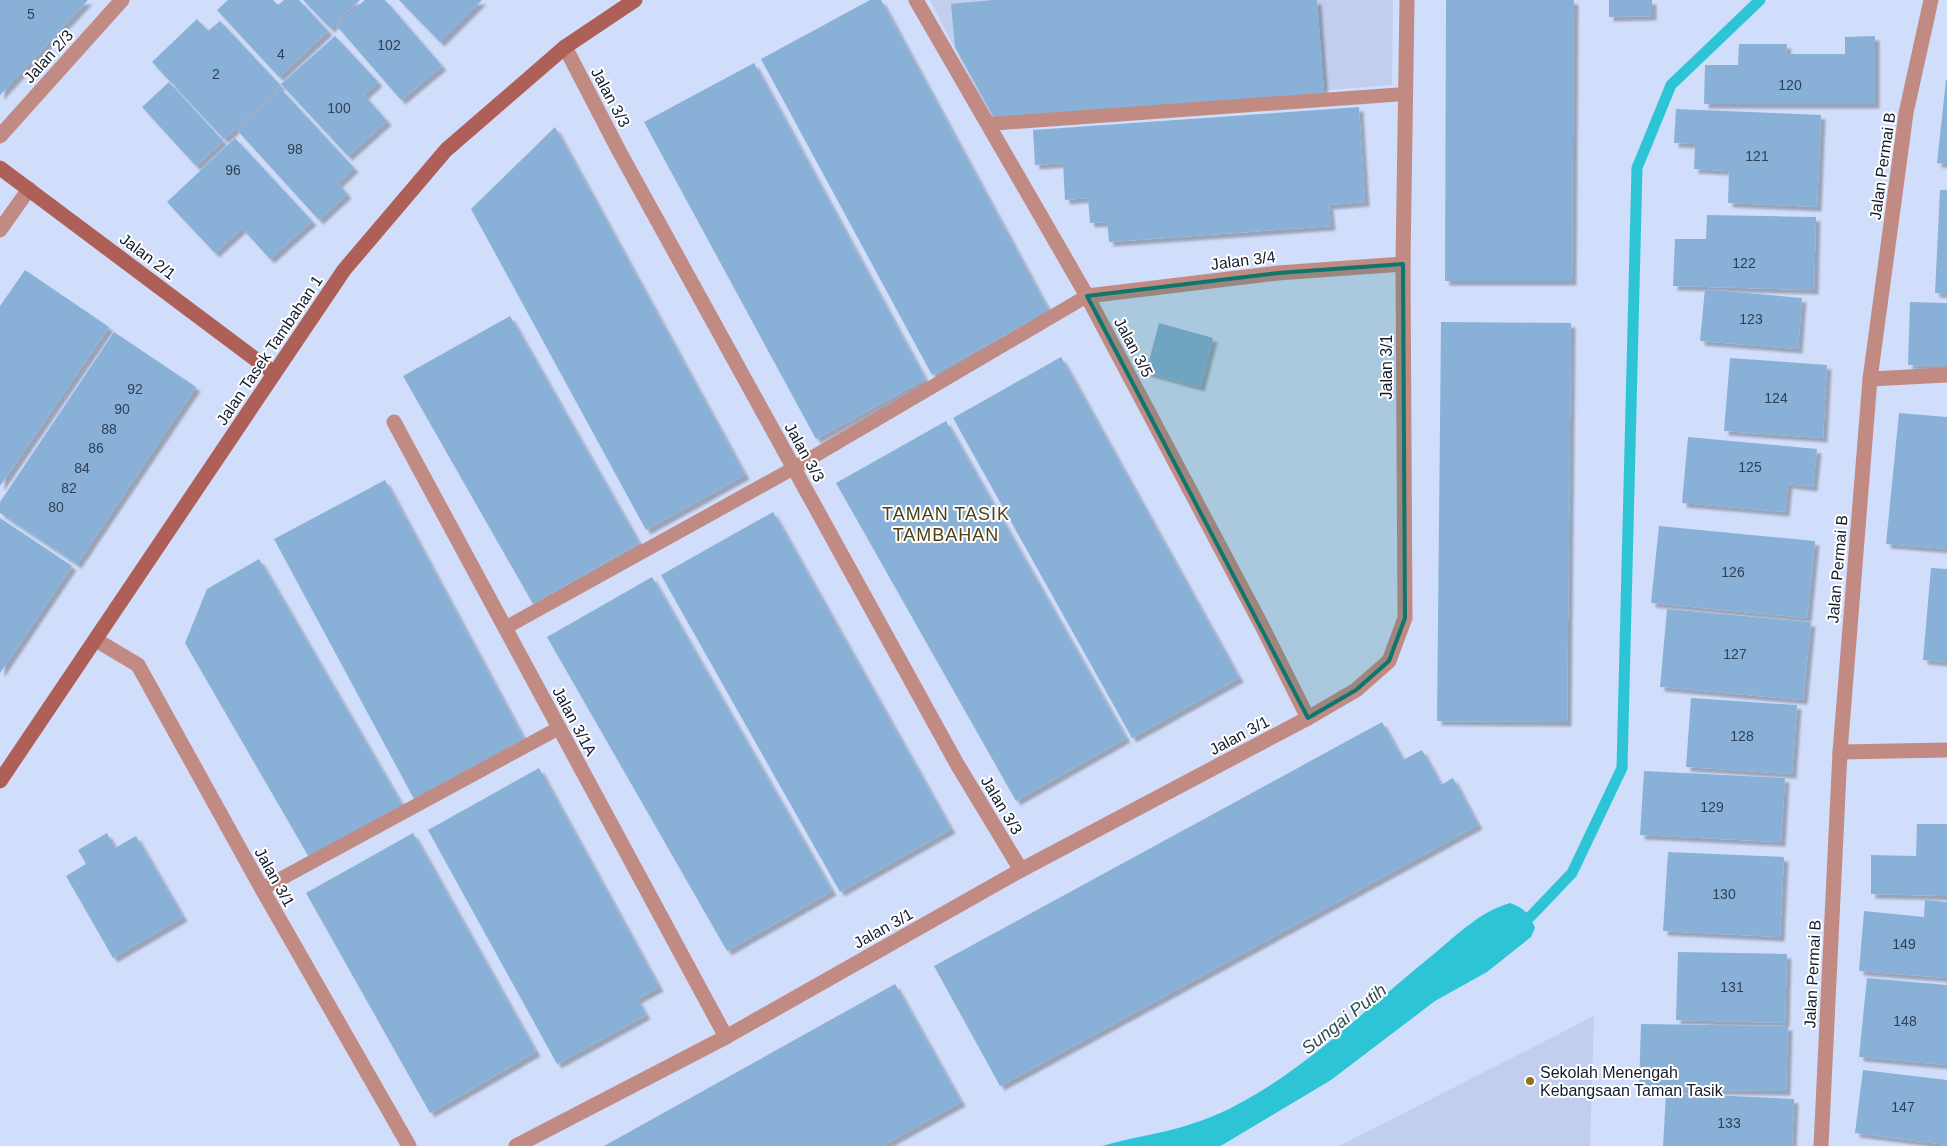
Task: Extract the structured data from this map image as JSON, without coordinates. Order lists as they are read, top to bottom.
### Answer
{
  "streets": {
    "street": [
      "Jalan 2/3",
      "Jalan 3/3",
      "Jalan Permai B",
      "Jalan 2/1",
      "Jalan 3/4",
      "Jalan 3/5",
      "Jalan Tasek Tambahan 1",
      "Jalan 3/1",
      "Jalan 3/1A"
    ]
  },
  "crossings": [
    ["Jalan 3/3", "Jalan Tasek Tambahan 1"],
    ["Jalan 3/3", "Jalan 3/1"],
    ["Jalan 2/1", "Jalan Tasek Tambahan 1"],
    ["Jalan 3/4", "Jalan 3/5"],
    ["Jalan 3/4", "Jalan 3/1"],
    ["Jalan 3/5", "Jalan 3/1"],
    ["Jalan Tasek Tambahan 1", "Jalan 3/1"],
    ["Jalan 3/1", "Jalan 3/1A"]
  ],
  "districts": ["TAMAN TASIK TAMBAHAN"],
  "water": ["Sungai Putih"],
  "places": ["Sekolah Menengah Kebangsaan Taman Tasik"],
  "house_numbers": [
    "5",
    "102",
    "4",
    "2",
    "120",
    "100",
    "98",
    "121",
    "96",
    "122",
    "123",
    "92",
    "124",
    "90",
    "88",
    "86",
    "125",
    "84",
    "82",
    "80",
    "126",
    "127",
    "128",
    "129",
    "130",
    "149",
    "131",
    "148",
    "147",
    "133"
  ]
}
